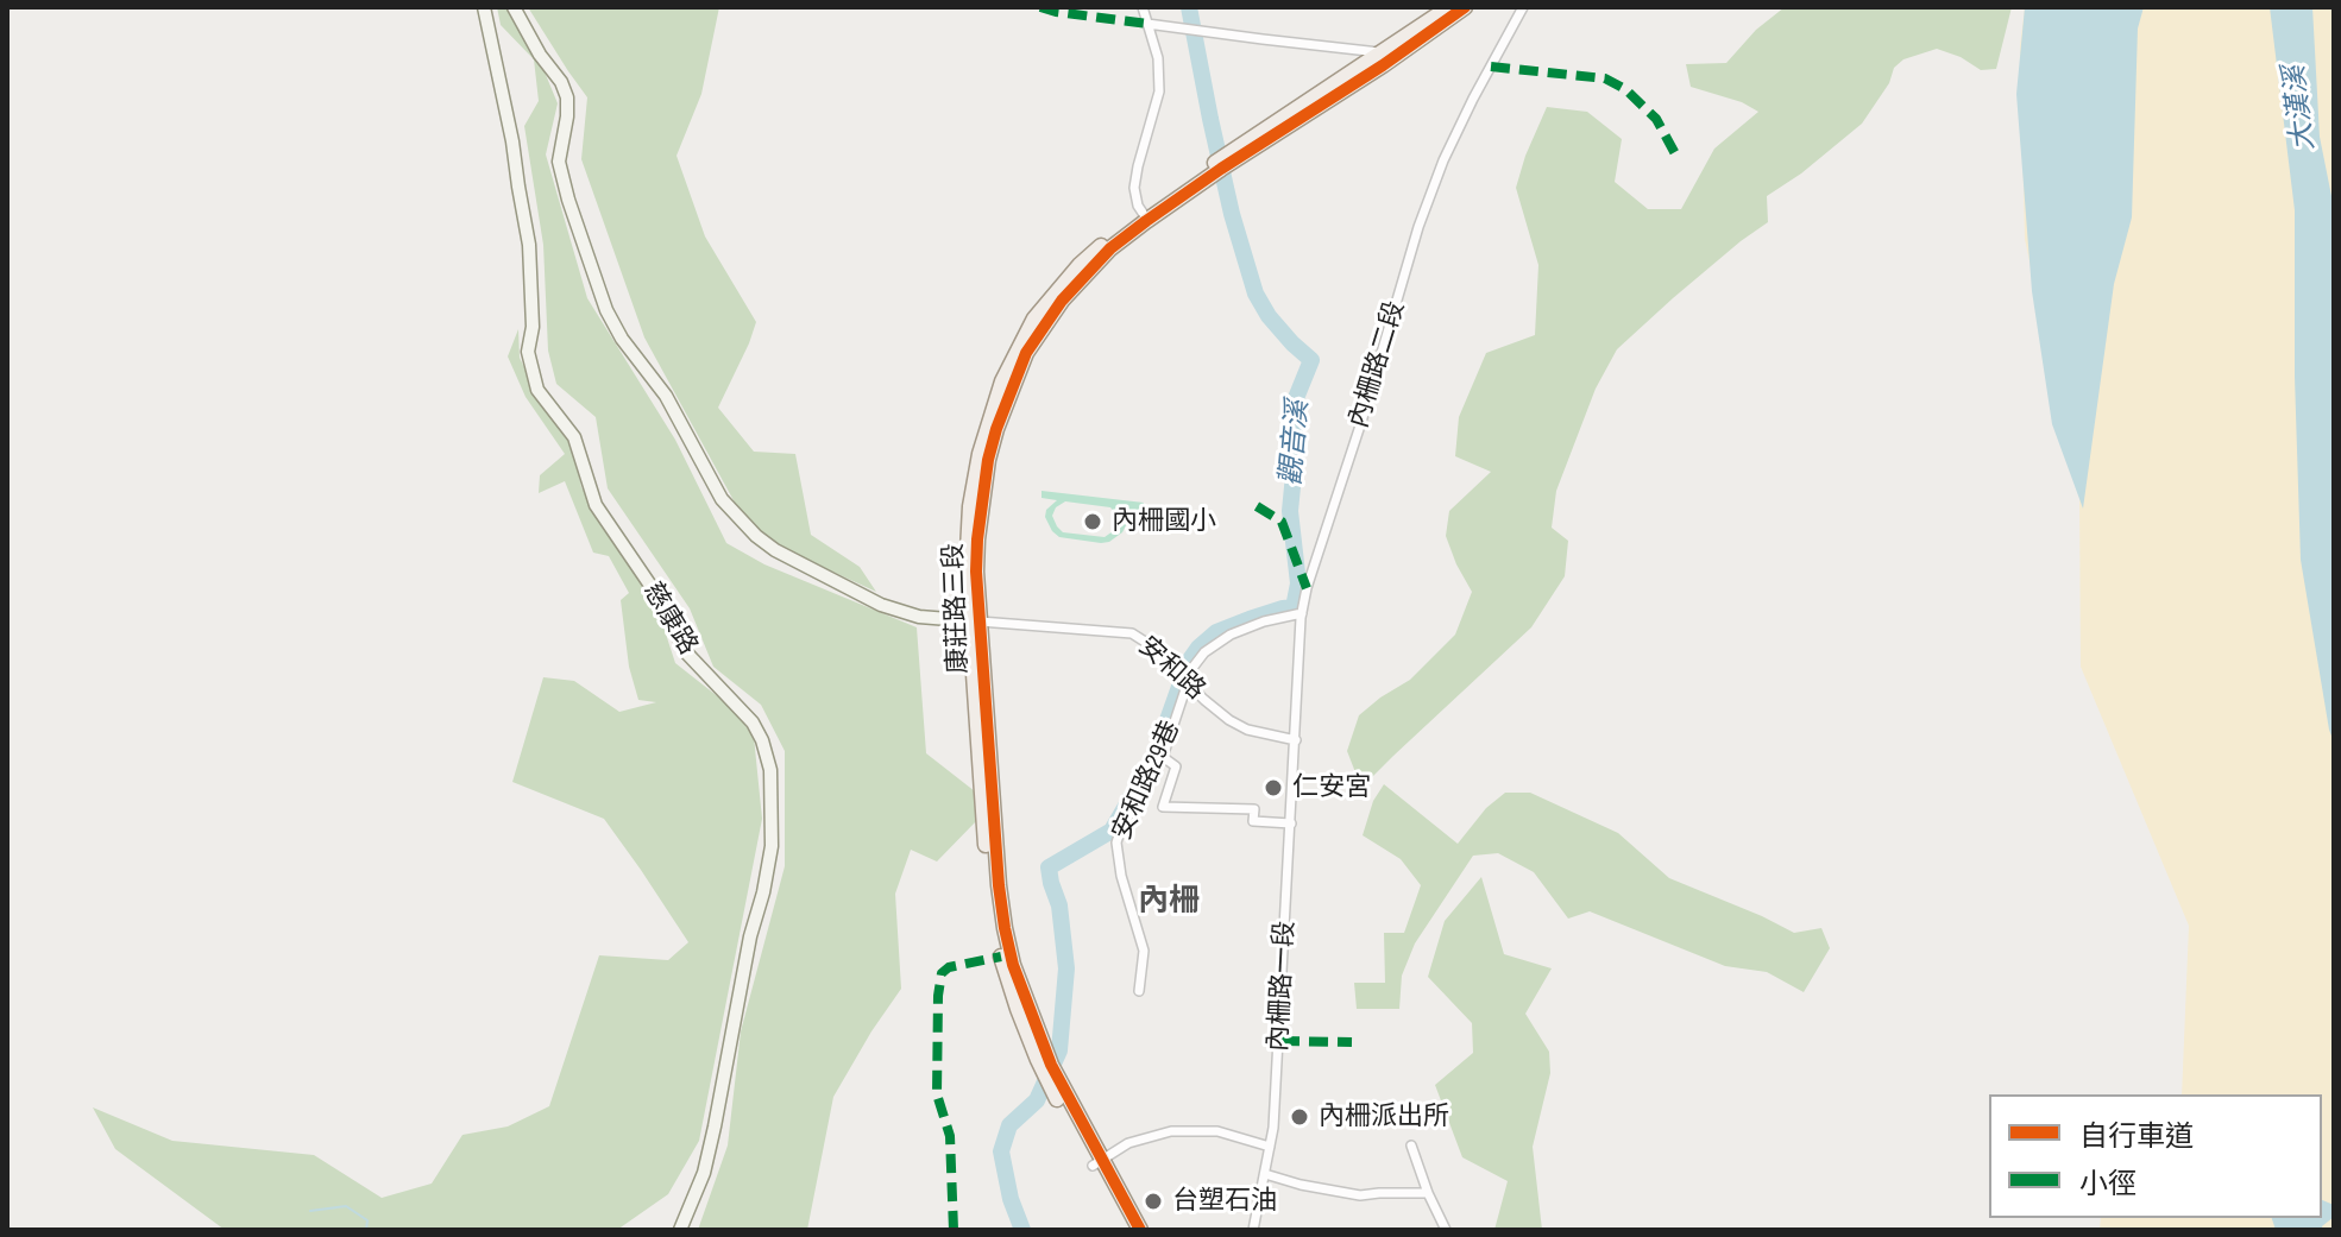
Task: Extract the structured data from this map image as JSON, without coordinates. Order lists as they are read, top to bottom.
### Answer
{
  "streets": {
    "main road": ["康莊路三段"],
    "street": [
      "內柵路二段",
      "慈康路",
      "安和路",
      "安和路29巷",
      "內柵路一段"
    ]
  },
  "crossings": [
    ["內柵路二段", "安和路"],
    ["內柵路二段", "安和路29巷"],
    ["內柵路二段", "內柵路一段"],
    ["康莊路三段", "安和路"],
    ["安和路", "安和路29巷"],
    ["安和路", "內柵路一段"]
  ],
  "districts": ["內柵"],
  "water": ["大漢溪", "觀音溪"],
  "places": [
    "內柵國小",
    "仁安宮",
    "內柵派出所",
    "台塑石油"
  ],
  "legend": ["自行車道", "小徑"]
}
